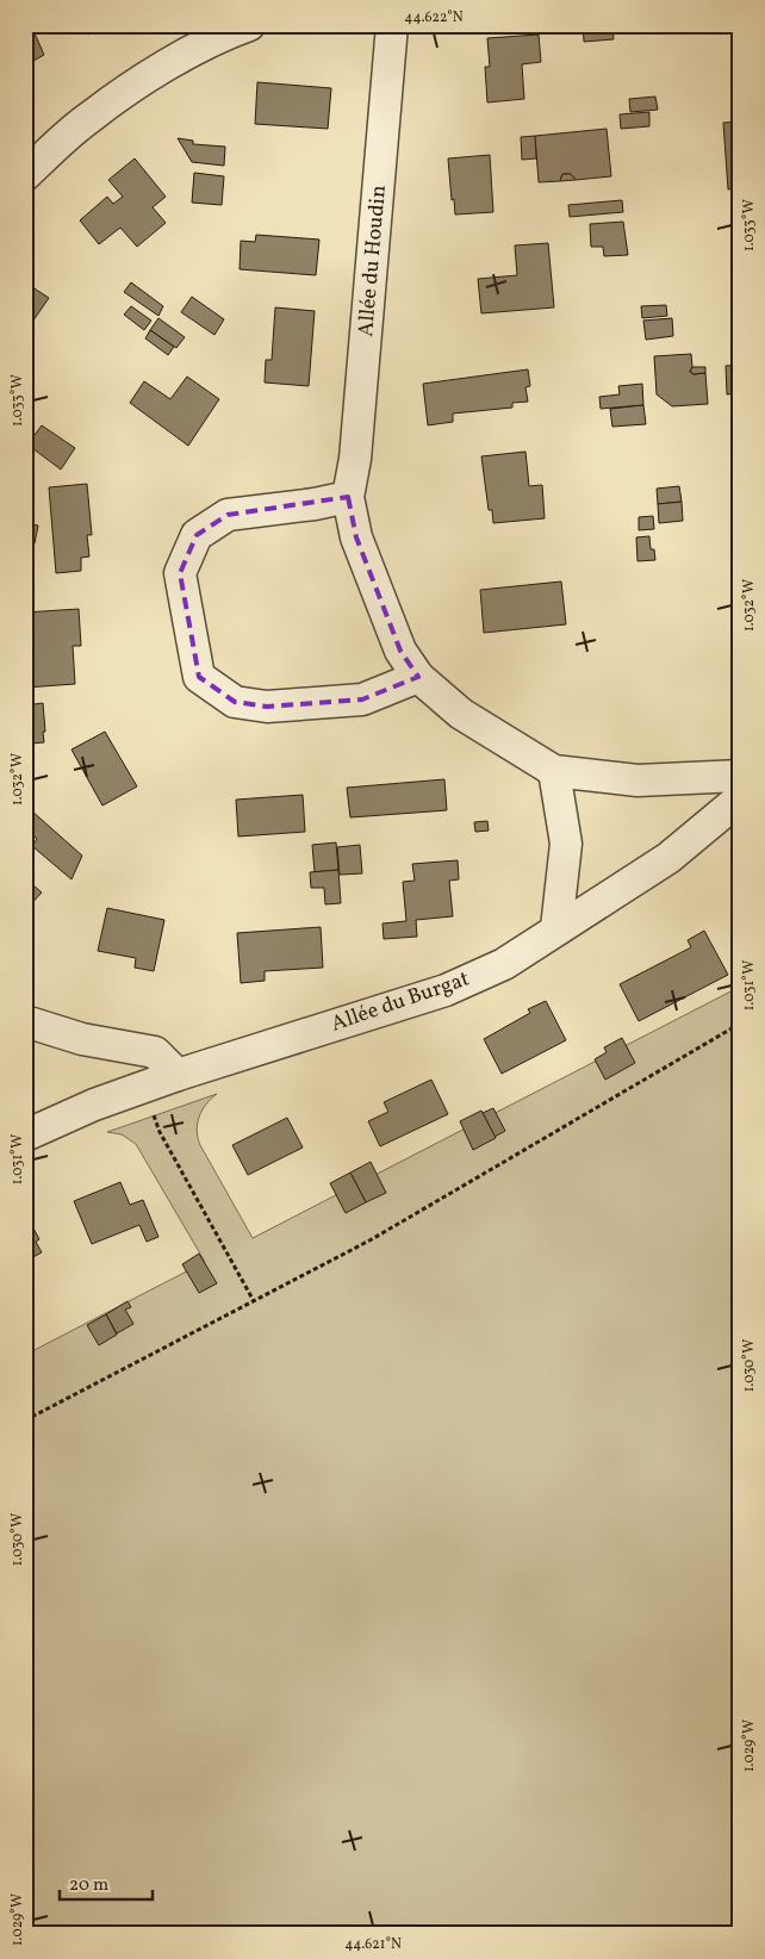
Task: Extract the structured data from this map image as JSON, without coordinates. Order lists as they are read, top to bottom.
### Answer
{
  "streets": {
    "street": ["Allée du Houdin", "Allée du Burgat"]
  },
  "scale_bar": "20 m",
  "coordinates": [
    "44.622°N",
    "1.033°W",
    "1.032°W",
    "1.031°W",
    "1.030°W",
    "1.029°W",
    "44.621°N"
  ]
}
